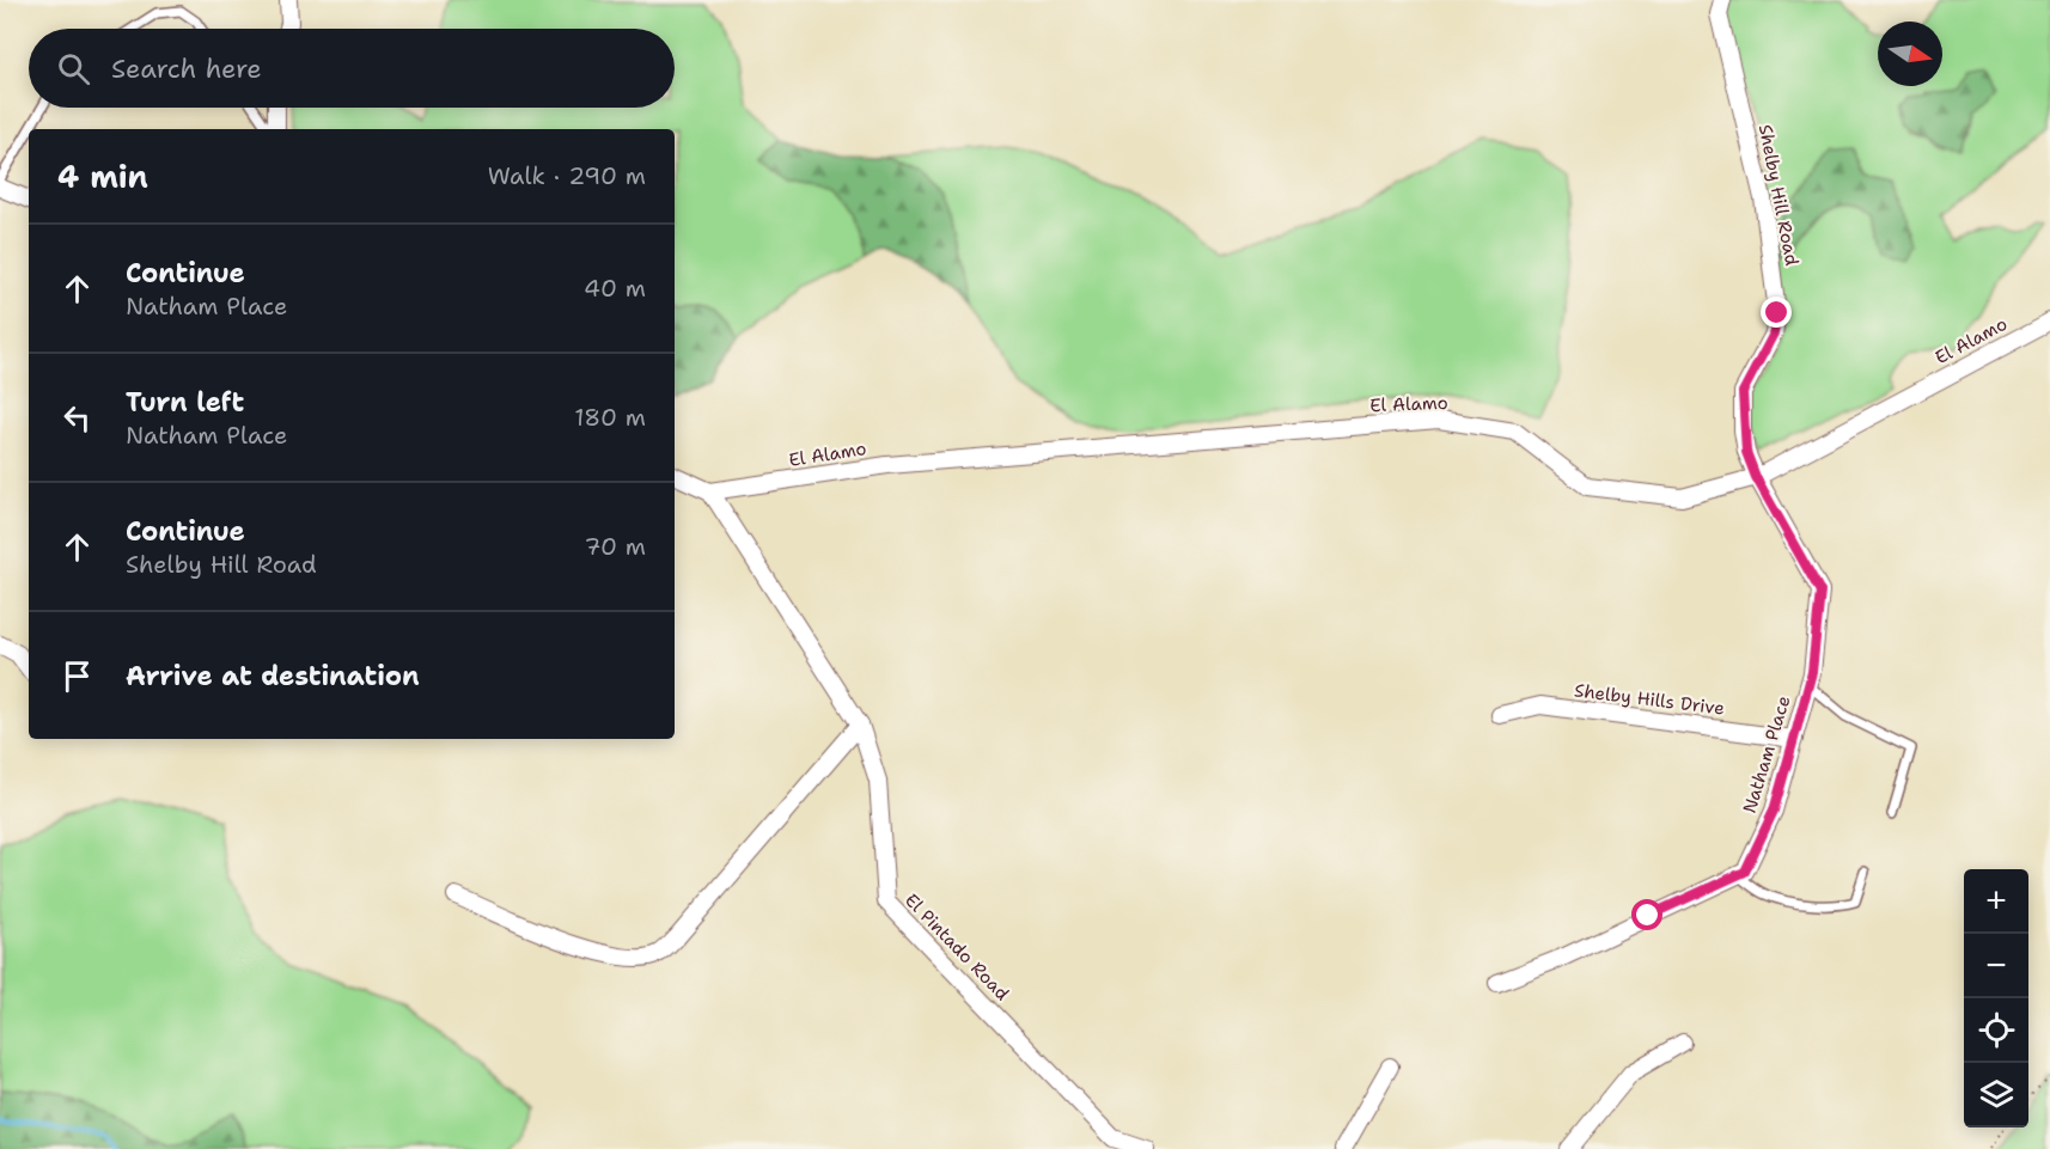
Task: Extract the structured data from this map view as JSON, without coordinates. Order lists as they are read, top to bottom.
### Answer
{
  "streets": {
    "street": [
      "Shelby Hill Road",
      "El Alamo",
      "Shelby Hills Drive",
      "Natham Place",
      "El Pintado Road"
    ]
  },
  "crossings": [
    ["Shelby Hill Road", "El Alamo"],
    ["Shelby Hill Road", "Natham Place"],
    ["El Alamo", "Natham Place"],
    ["El Alamo", "El Pintado Road"],
    ["Shelby Hills Drive", "Natham Place"]
  ],
  "north": "right",
  "page": {
    "search": "Search here",
    "heading": ["4 min", "Walk · 290 m"],
    "list": [
      ["Continue", "Natham Place", "40 m"],
      ["Turn left", "Natham Place", "180 m"],
      ["Continue", "Shelby Hill Road", "70 m"],
      "Arrive at destination"
    ],
    "map_buttons": ["+", "−"]
  }
}
